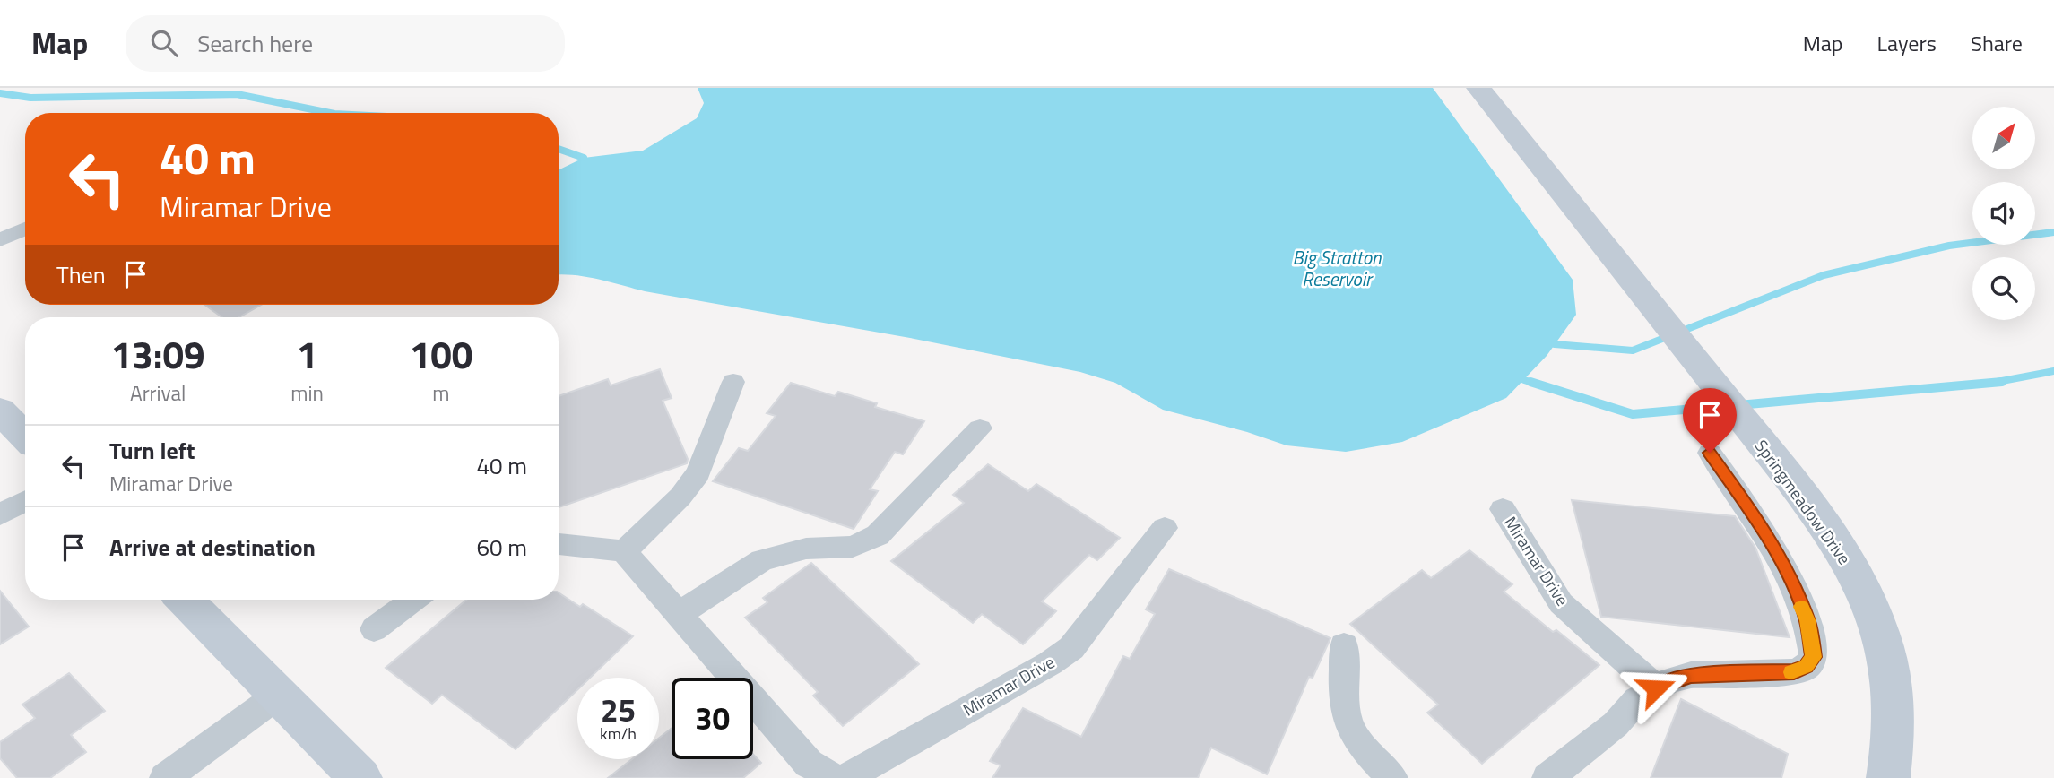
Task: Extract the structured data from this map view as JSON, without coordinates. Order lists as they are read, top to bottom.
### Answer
{
  "streets": {
    "street": ["Springmeadow Drive", "Miramar Drive"]
  },
  "water": ["Big Stratton Reservoir"],
  "north": "top right",
  "page": {
    "header": "Map",
    "search": "Search here",
    "nav": ["Map", "Layers", "Share"],
    "turn": ["40 m", "Miramar Drive"],
    "then": "Then",
    "eta": [
      "13:09",
      "Arrival",
      "1",
      "min",
      "100",
      "m"
    ],
    "list": [
      {
        "name": "Turn left",
        "note": "Miramar Drive",
        "value": "40 m"
      },
      {
        "name": "Arrive at destination",
        "value": "60 m"
      }
    ],
    "speed": "25 km/h",
    "limit": "30"
  }
}
